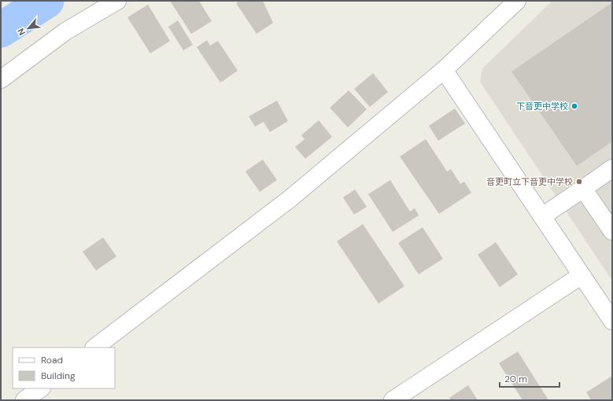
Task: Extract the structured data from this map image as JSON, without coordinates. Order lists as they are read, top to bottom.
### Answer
{
  "places": ["下音更中学校", "音更町立下音更中学校"],
  "legend": ["Road", "Building"],
  "scale_bar": "20 m",
  "north": "bottom left"
}
